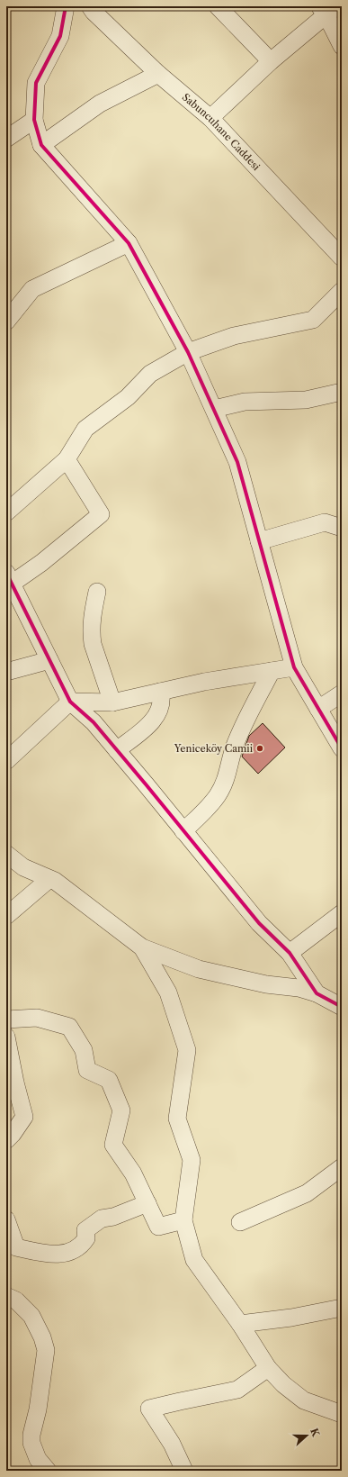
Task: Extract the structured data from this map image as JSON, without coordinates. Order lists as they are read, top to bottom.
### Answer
{
  "streets": {
    "street": ["Sabuncuhane Caddesi"]
  },
  "places": ["Yeniceköy Camii"],
  "north": "right"
}
